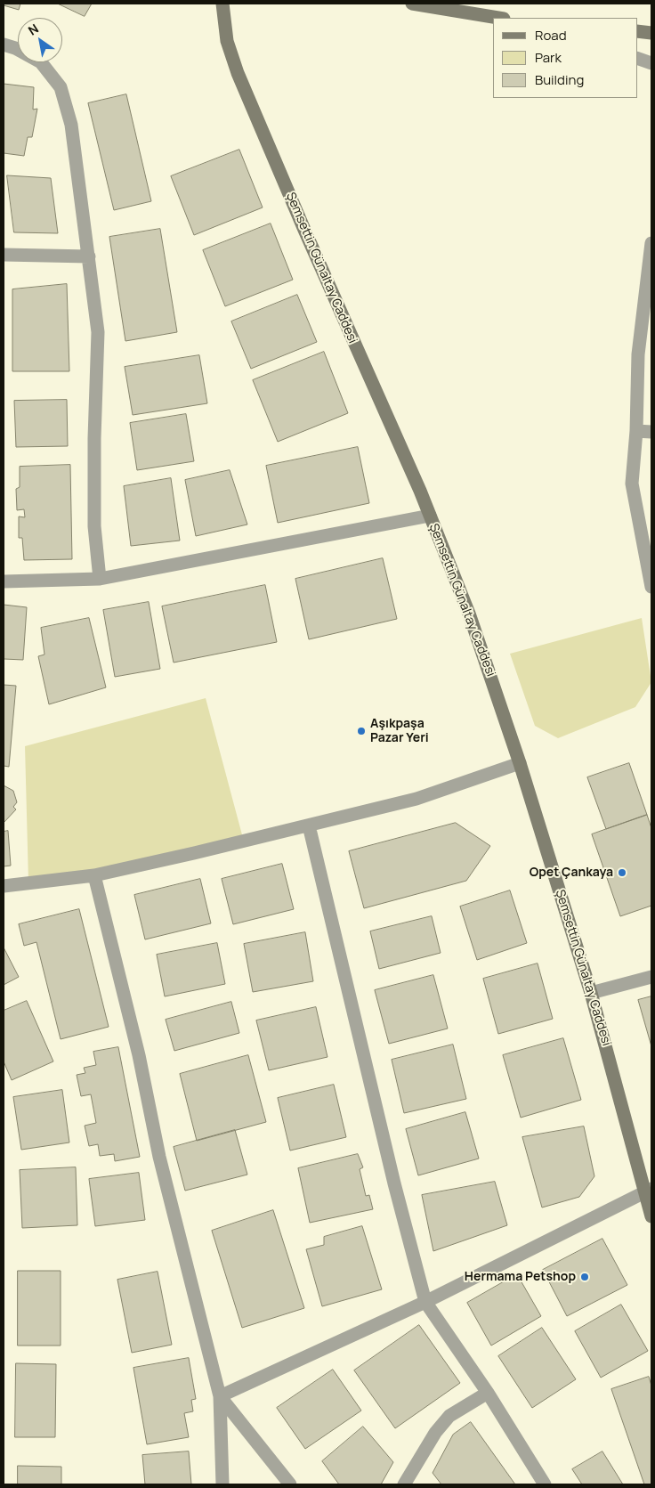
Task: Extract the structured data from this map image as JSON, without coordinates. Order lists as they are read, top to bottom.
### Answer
{
  "streets": {
    "street": ["Şemsettin Günaltay Caddesi"]
  },
  "places": ["Aşıkpaşa Pazar Yeri", "Opet Çankaya", "Hermama Petshop"],
  "legend": ["Road", "Park", "Building"],
  "north": "top left"
}
